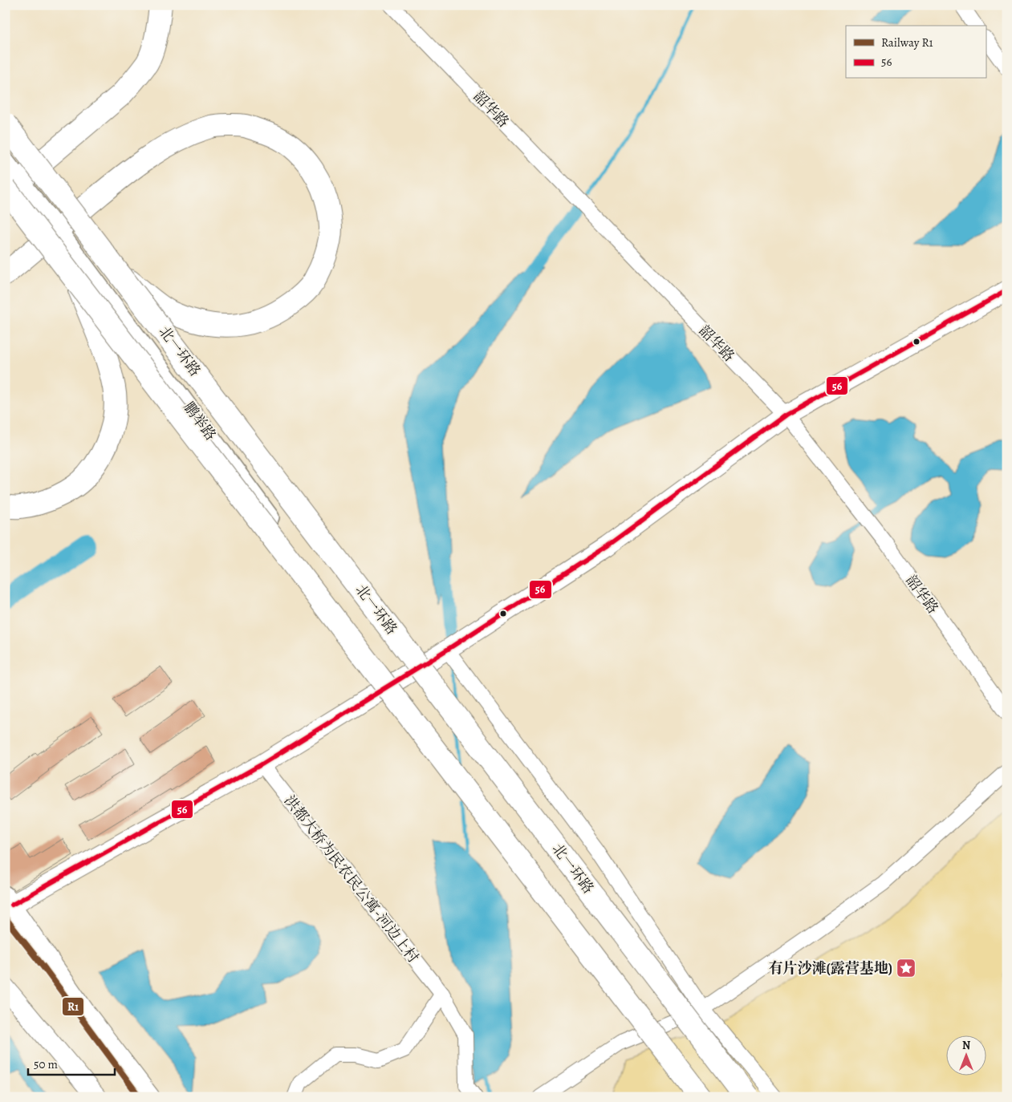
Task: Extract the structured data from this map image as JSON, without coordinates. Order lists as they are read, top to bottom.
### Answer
{
  "streets": {
    "highway": ["北一环路"],
    "street": ["韶华路", "鹏举路", "洪都大桥为民农民公寓-河边上村"]
  },
  "places": {
    "place": ["有片沙滩(露营基地)"]
  },
  "lines": ["transit line 56", "rail line R1"],
  "legend": ["Railway R1", "56"],
  "scale_bar": "50 m",
  "north": "top"
}
